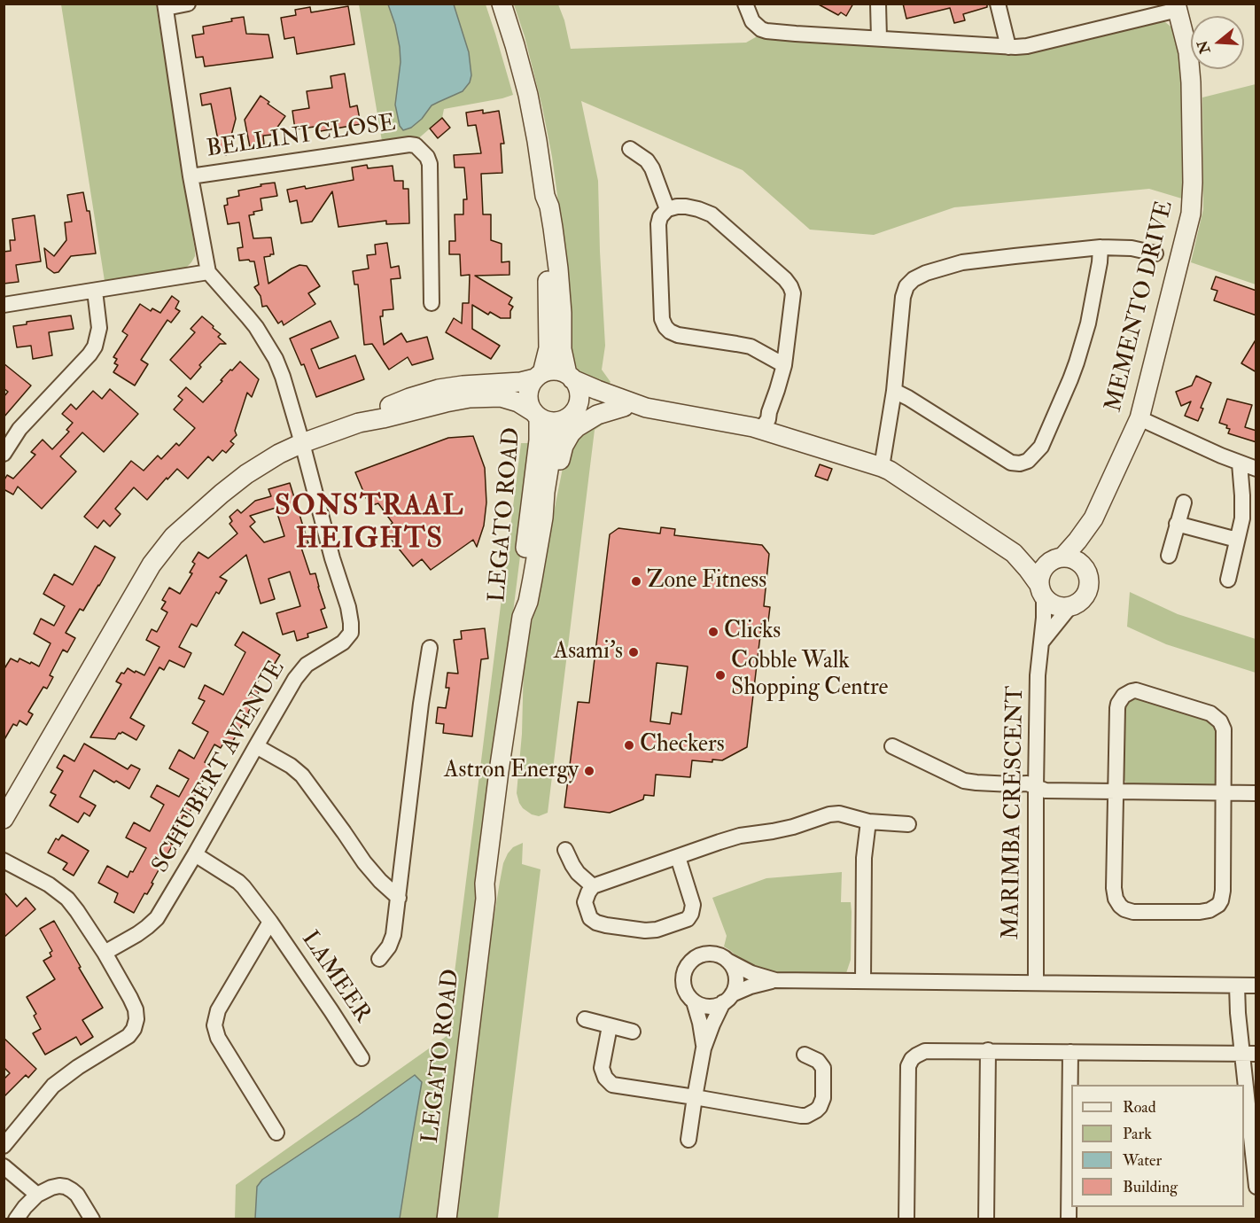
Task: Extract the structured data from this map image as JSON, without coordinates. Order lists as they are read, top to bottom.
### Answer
{
  "streets": {
    "street": [
      "BELLINI CLOSE",
      "MEMENTO DRIVE",
      "LEGATO ROAD",
      "SCHUBERT AVENUE",
      "MARIMBA CRESCENT",
      "LAMEER"
    ]
  },
  "crossings": [
    ["MEMENTO DRIVE", "MARIMBA CRESCENT"],
    ["SCHUBERT AVENUE", "LAMEER"]
  ],
  "districts": ["SONSTRAAL HEIGHTS"],
  "places": [
    "Zone Fitness",
    "Clicks",
    "Asami's",
    "Cobble Walk Shopping Centre",
    "Checkers",
    "Astron Energy"
  ],
  "legend": [
    "Road",
    "Park",
    "Water",
    "Building"
  ],
  "north": "left"
}
